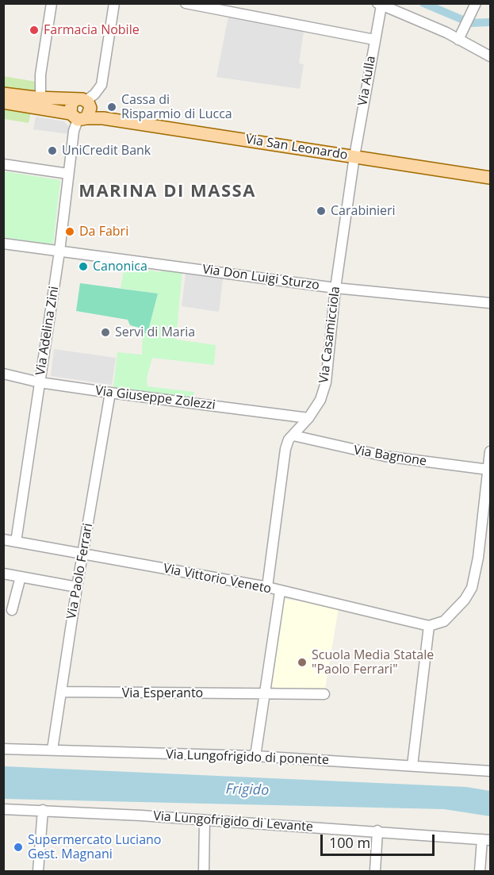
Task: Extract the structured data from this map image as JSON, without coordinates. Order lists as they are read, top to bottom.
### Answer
{
  "streets": {
    "main road": ["Via San Leonardo"],
    "street": [
      "Via Aulla",
      "Via Don Luigi Sturzo",
      "Via Adelina Zini",
      "Via Casamicciola",
      "Via Giuseppe Zolezzi",
      "Via Bagnone",
      "Via Paolo Ferrari",
      "Via Vittorio Veneto",
      "Via Esperanto",
      "Via Lungofrigido di ponente",
      "Via Lungofrigido di Levante"
    ]
  },
  "crossings": [
    ["Via Aulla", "Via San Leonardo"],
    ["Via Aulla", "Via Casamicciola"],
    ["Via San Leonardo", "Via Adelina Zini"],
    ["Via San Leonardo", "Via Casamicciola"],
    ["Via Don Luigi Sturzo", "Via Adelina Zini"],
    ["Via Don Luigi Sturzo", "Via Casamicciola"],
    ["Via Adelina Zini", "Via Giuseppe Zolezzi"],
    ["Via Adelina Zini", "Via Vittorio Veneto"],
    ["Via Casamicciola", "Via Giuseppe Zolezzi"],
    ["Via Casamicciola", "Via Bagnone"],
    ["Via Casamicciola", "Via Vittorio Veneto"],
    ["Via Giuseppe Zolezzi", "Via Paolo Ferrari"],
    ["Via Paolo Ferrari", "Via Vittorio Veneto"],
    ["Via Paolo Ferrari", "Via Esperanto"],
    ["Via Paolo Ferrari", "Via Lungofrigido di ponente"]
  ],
  "districts": ["MARINA DI MASSA"],
  "water": ["Frigido"],
  "places": [
    "Farmacia Nobile",
    "Cassa di Risparmio di Lucca",
    "UniCredit Bank",
    "Carabinieri",
    "Da Fabri",
    "Canonica",
    "Servi di Maria",
    "Scuola Media Statale \"Paolo Ferrari\"",
    "Supermercato Luciano Gest. Magnani"
  ],
  "scale_bar": "100 m"
}
